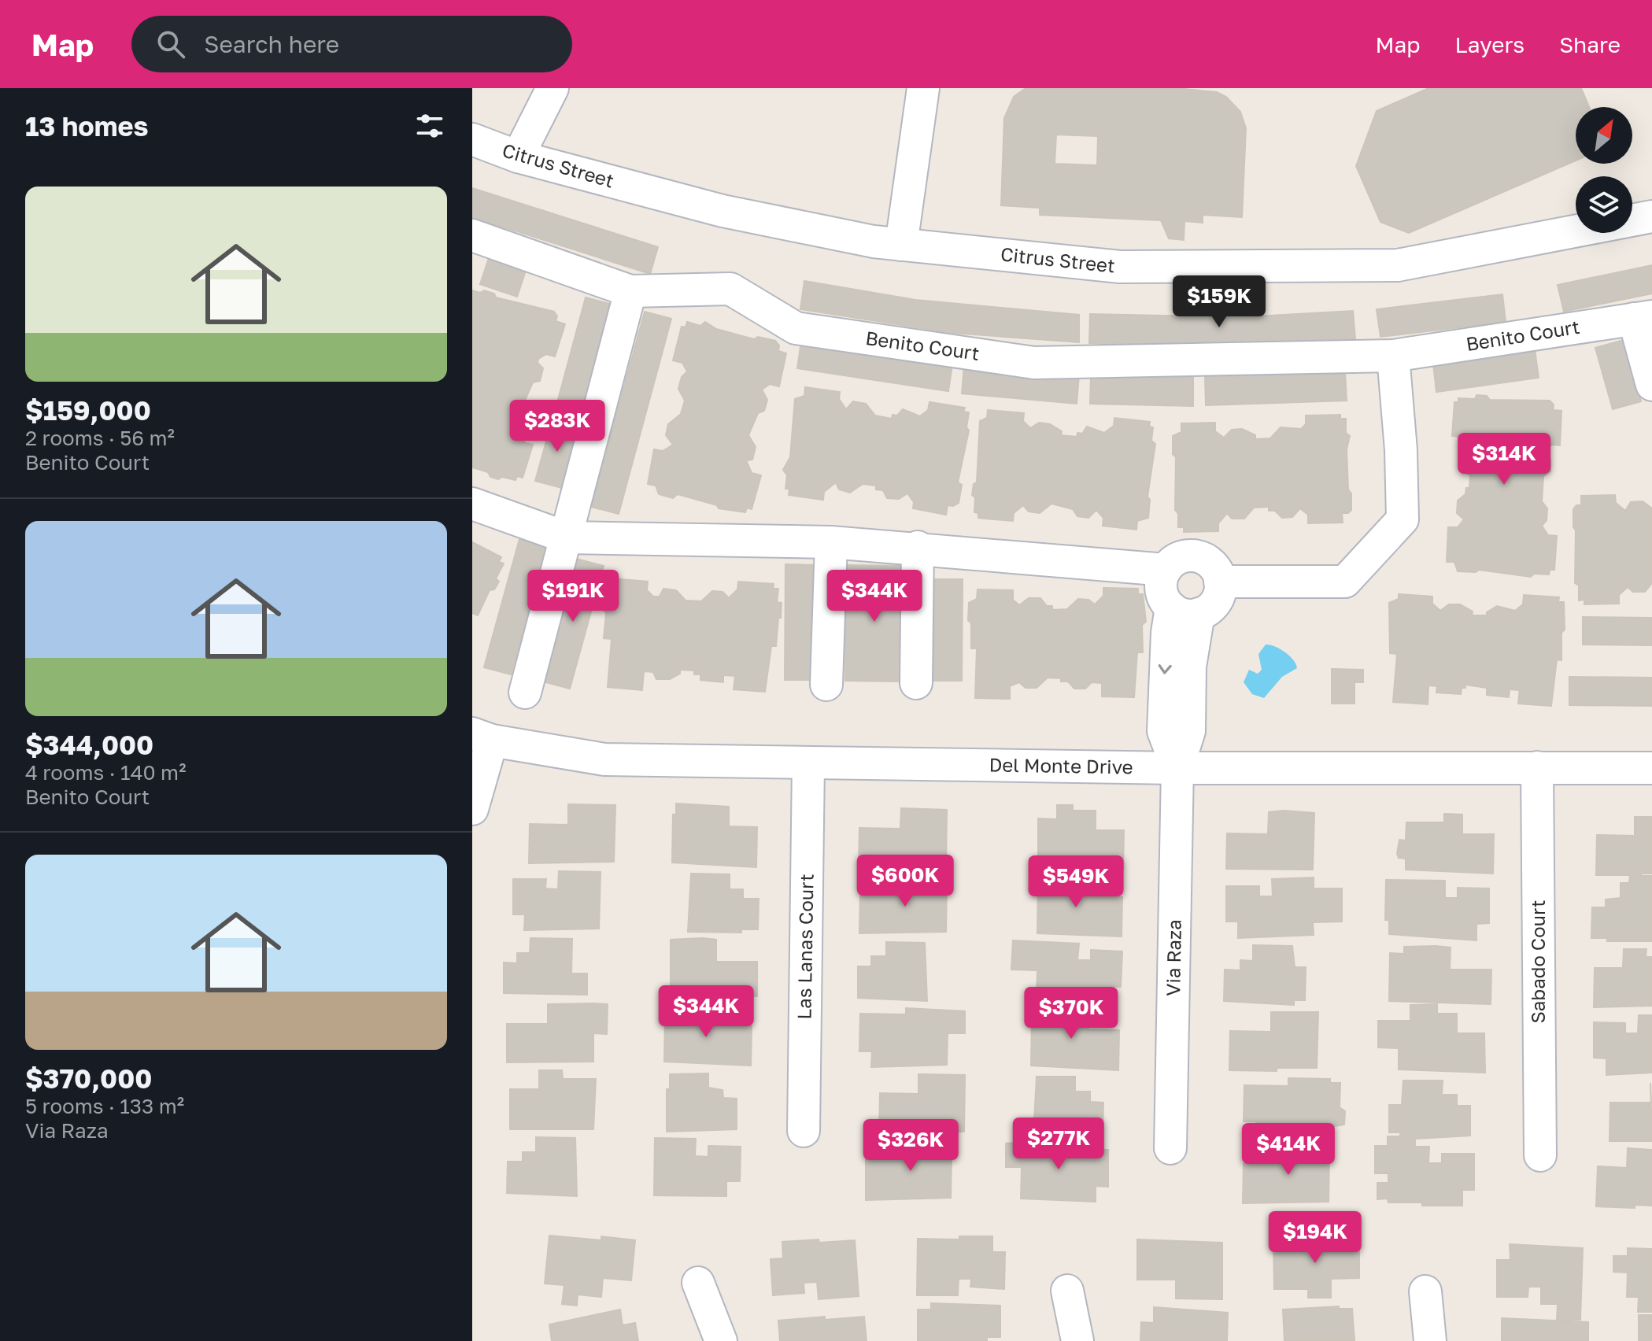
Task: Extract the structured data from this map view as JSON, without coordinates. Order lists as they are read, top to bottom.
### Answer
{
  "streets": {
    "street": [
      "Citrus Street",
      "Benito Court",
      "Del Monte Drive",
      "Las Lanas Court",
      "Via Raza",
      "Sabado Court"
    ]
  },
  "crossings": [
    ["Del Monte Drive", "Las Lanas Court"],
    ["Del Monte Drive", "Via Raza"],
    ["Del Monte Drive", "Sabado Court"]
  ],
  "north": "top right",
  "page": {
    "header": "Map",
    "search": "Search here",
    "nav": ["Map", "Layers", "Share"],
    "heading": "13 homes",
    "list": [
      {
        "name": "$159,000",
        "note": "2 rooms · 56 m² · Benito Court"
      },
      {
        "name": "$344,000",
        "note": "4 rooms · 140 m² · Benito Court"
      },
      {
        "name": "$370,000",
        "note": "5 rooms · 133 m² · Via Raza"
      }
    ],
    "price": [
      "$159K",
      "$283K",
      "$314K",
      "$191K",
      "$344K",
      "$600K",
      "$549K",
      "$344K",
      "$370K",
      "$277K",
      "$326K",
      "$414K",
      "$194K"
    ]
  }
}
